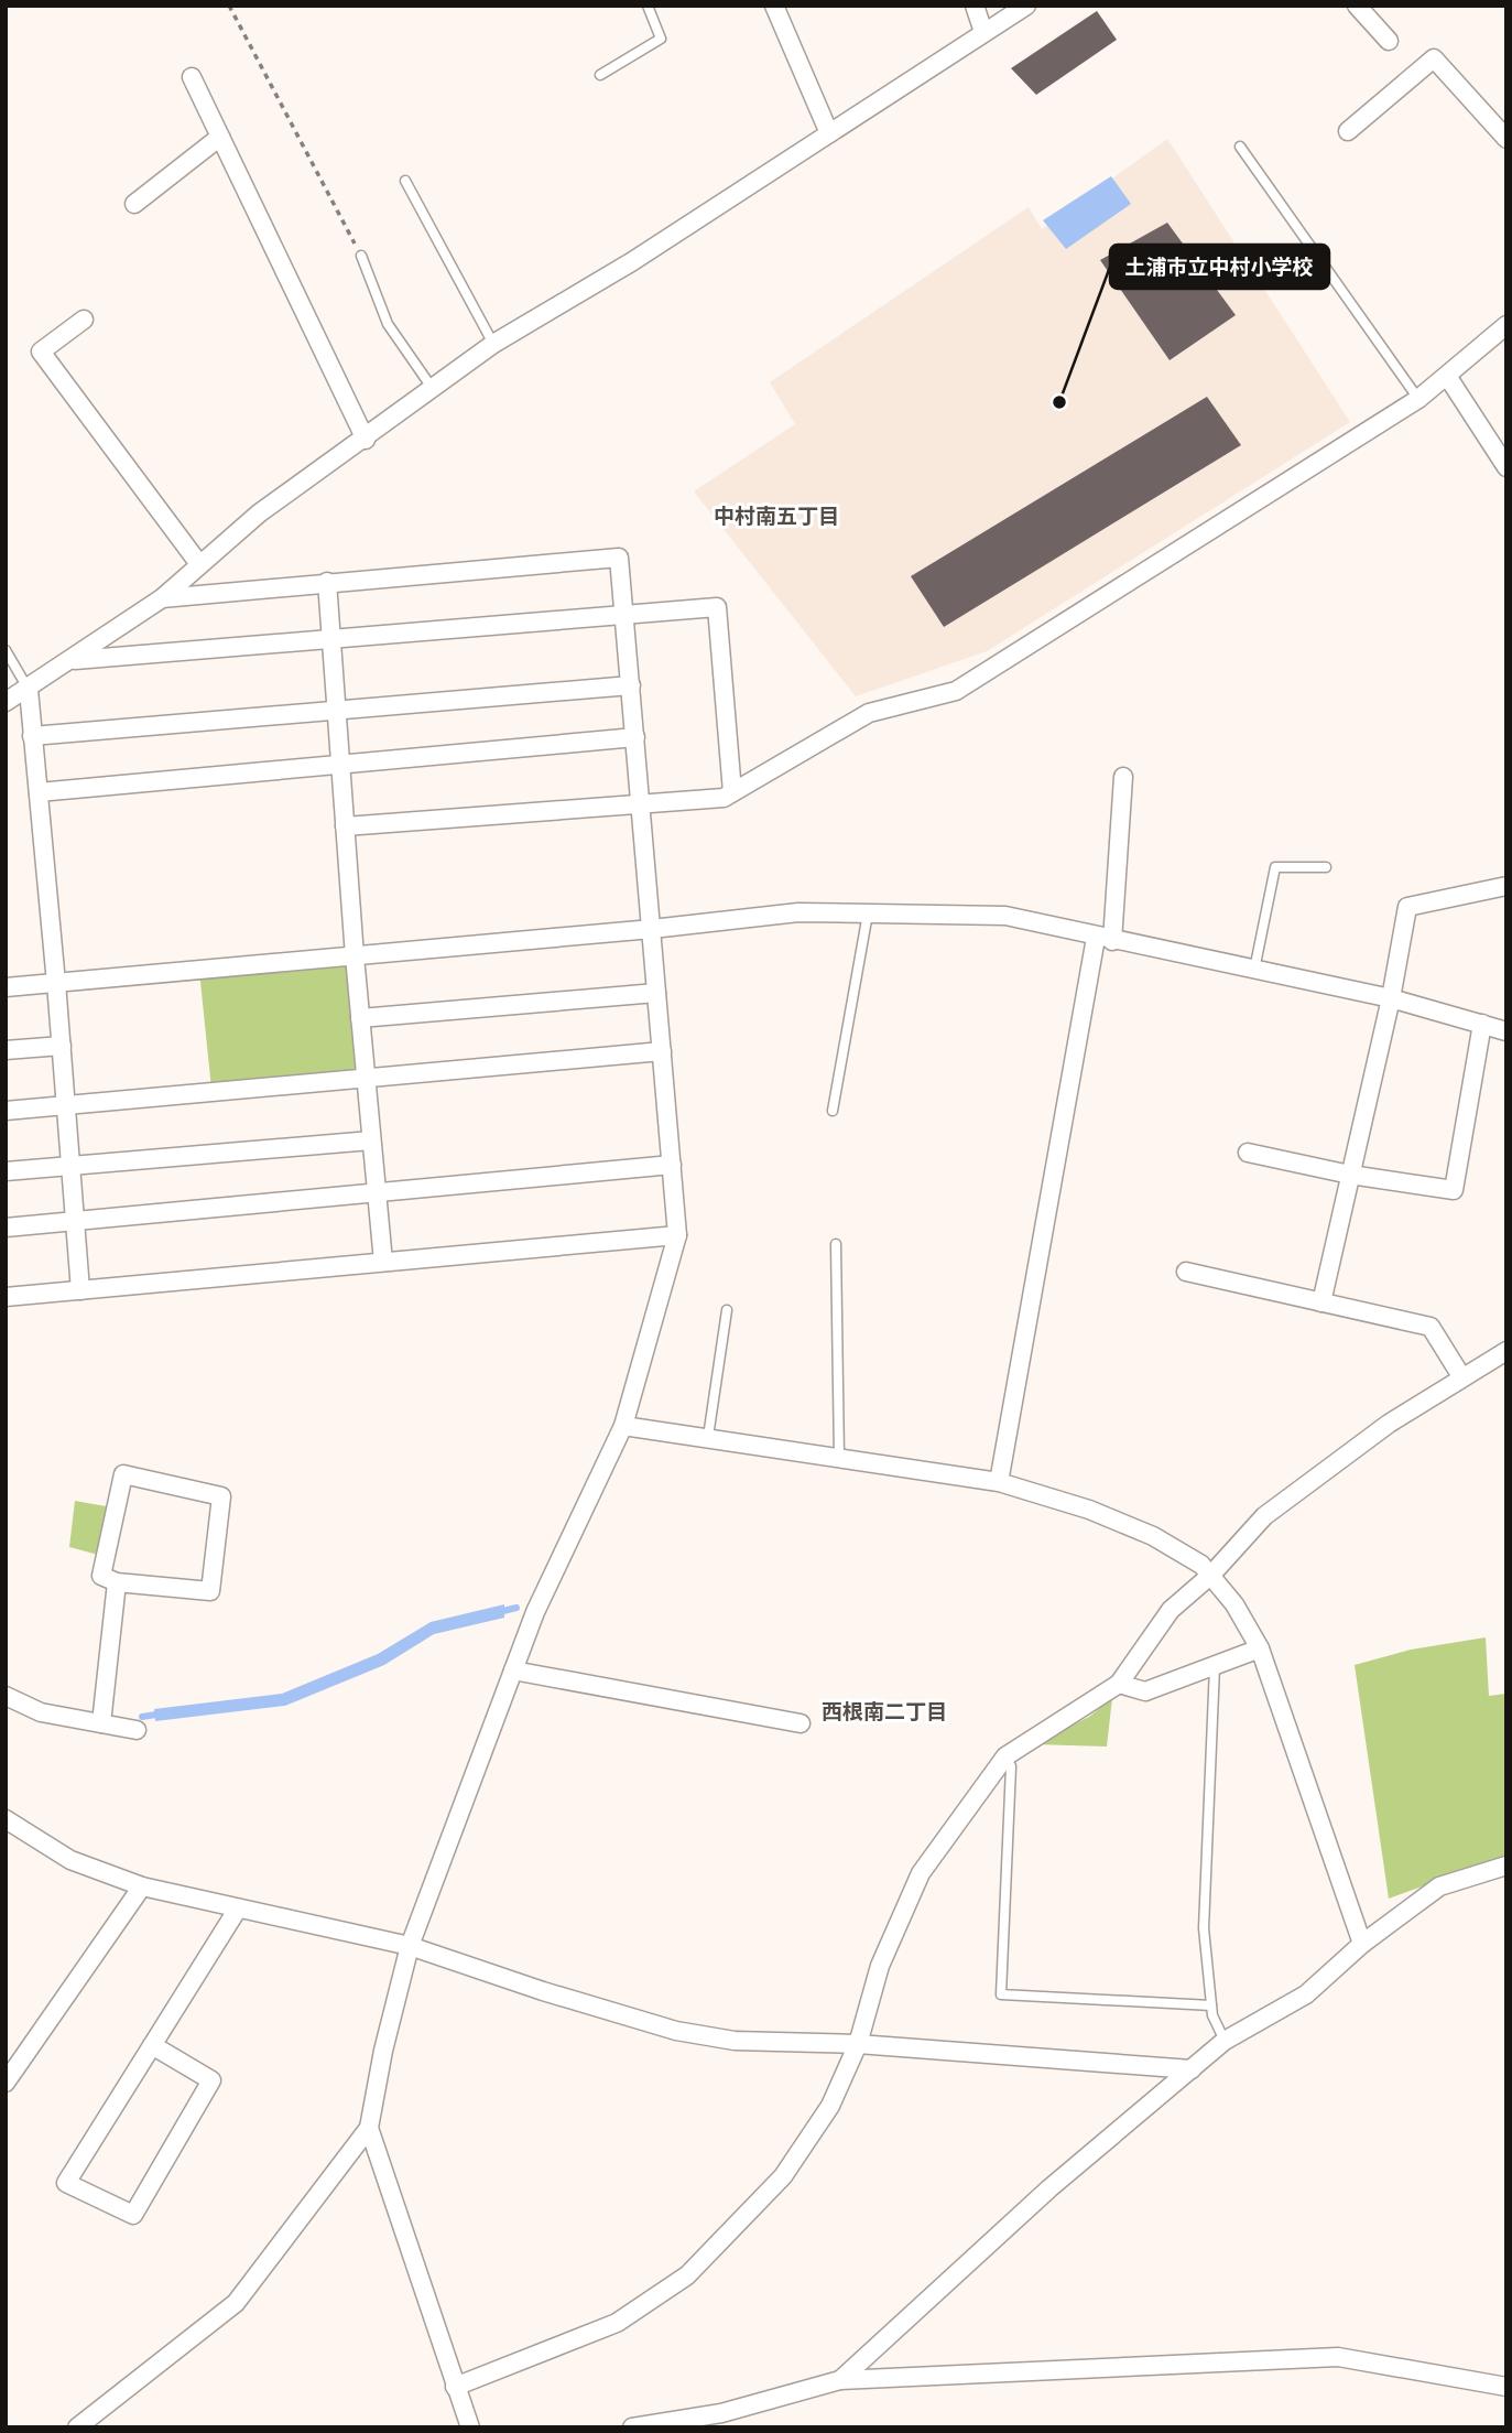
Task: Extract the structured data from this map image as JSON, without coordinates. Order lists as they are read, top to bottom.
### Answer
{
  "districts": ["中村南五丁目", "西根南二丁目"],
  "places": ["土浦市立中村小学校"]
}
